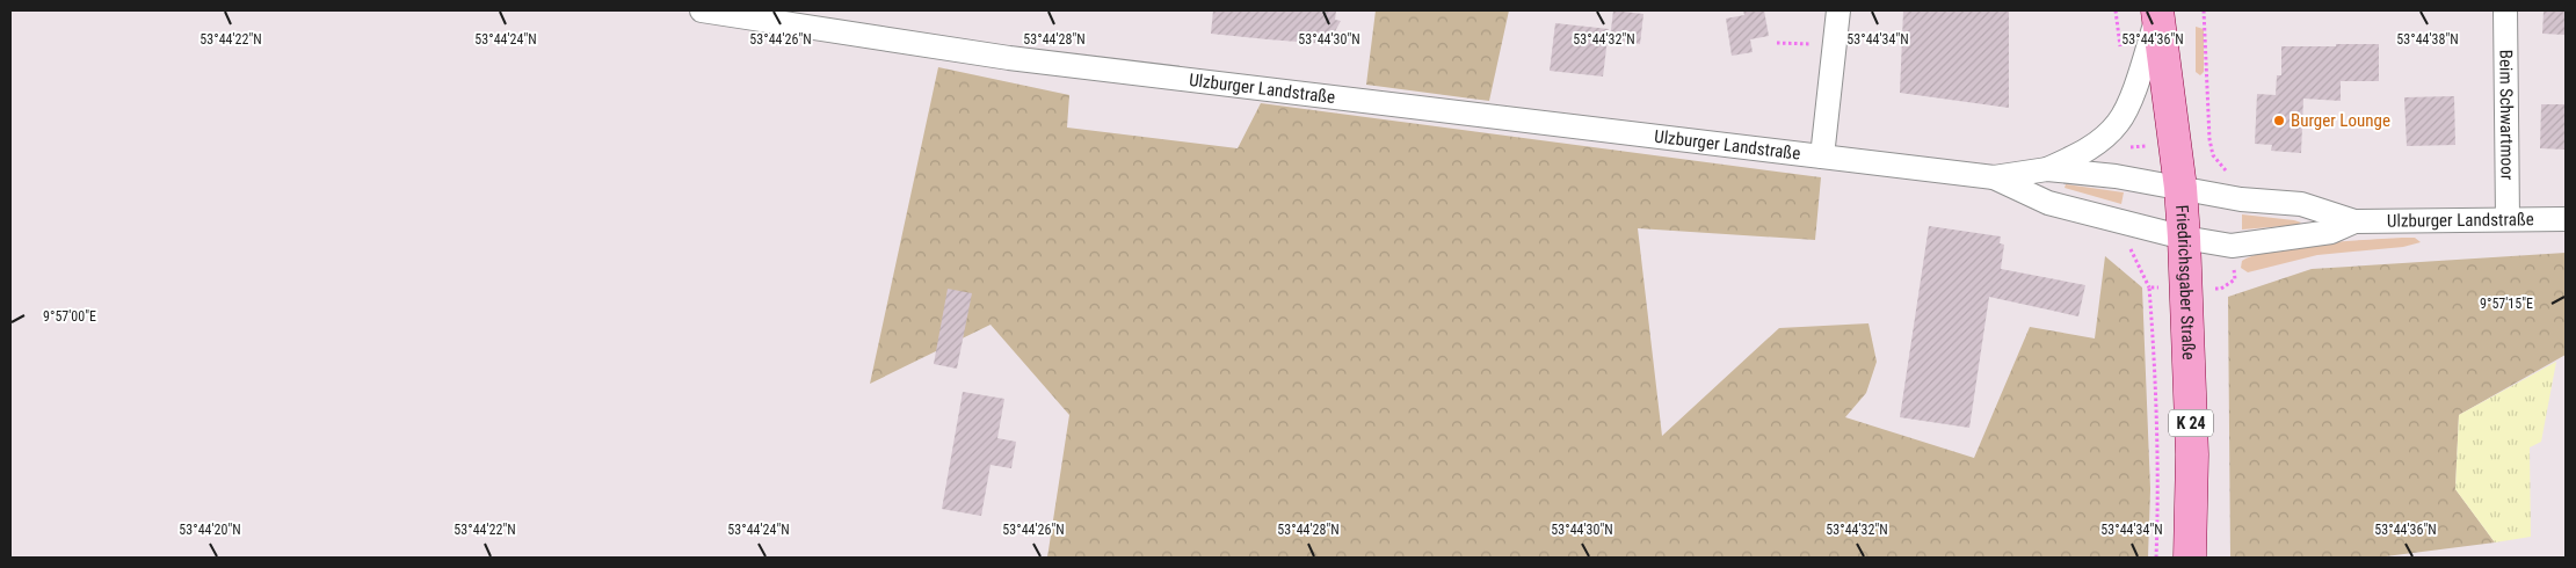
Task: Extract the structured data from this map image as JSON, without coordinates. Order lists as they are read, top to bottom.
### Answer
{
  "streets": {
    "main road": ["Friedrichsgaber Straße", "K 24"],
    "street": ["Ulzburger Landstraße", "Beim Schwartmoor"]
  },
  "crossings": [
    ["Ulzburger Landstraße", "Beim Schwartmoor"],
    ["Ulzburger Landstraße", "Friedrichsgaber Straße"]
  ],
  "places": ["Burger Lounge"],
  "coordinates": [
    "53°44'22\"N",
    "53°44'24\"N",
    "53°44'26\"N",
    "53°44'28\"N",
    "53°44'30\"N",
    "53°44'32\"N",
    "53°44'34\"N",
    "53°44'36\"N",
    "53°44'38\"N",
    "9°57'15\"E",
    "9°57'00\"E",
    "53°44'20\"N"
  ]
}
